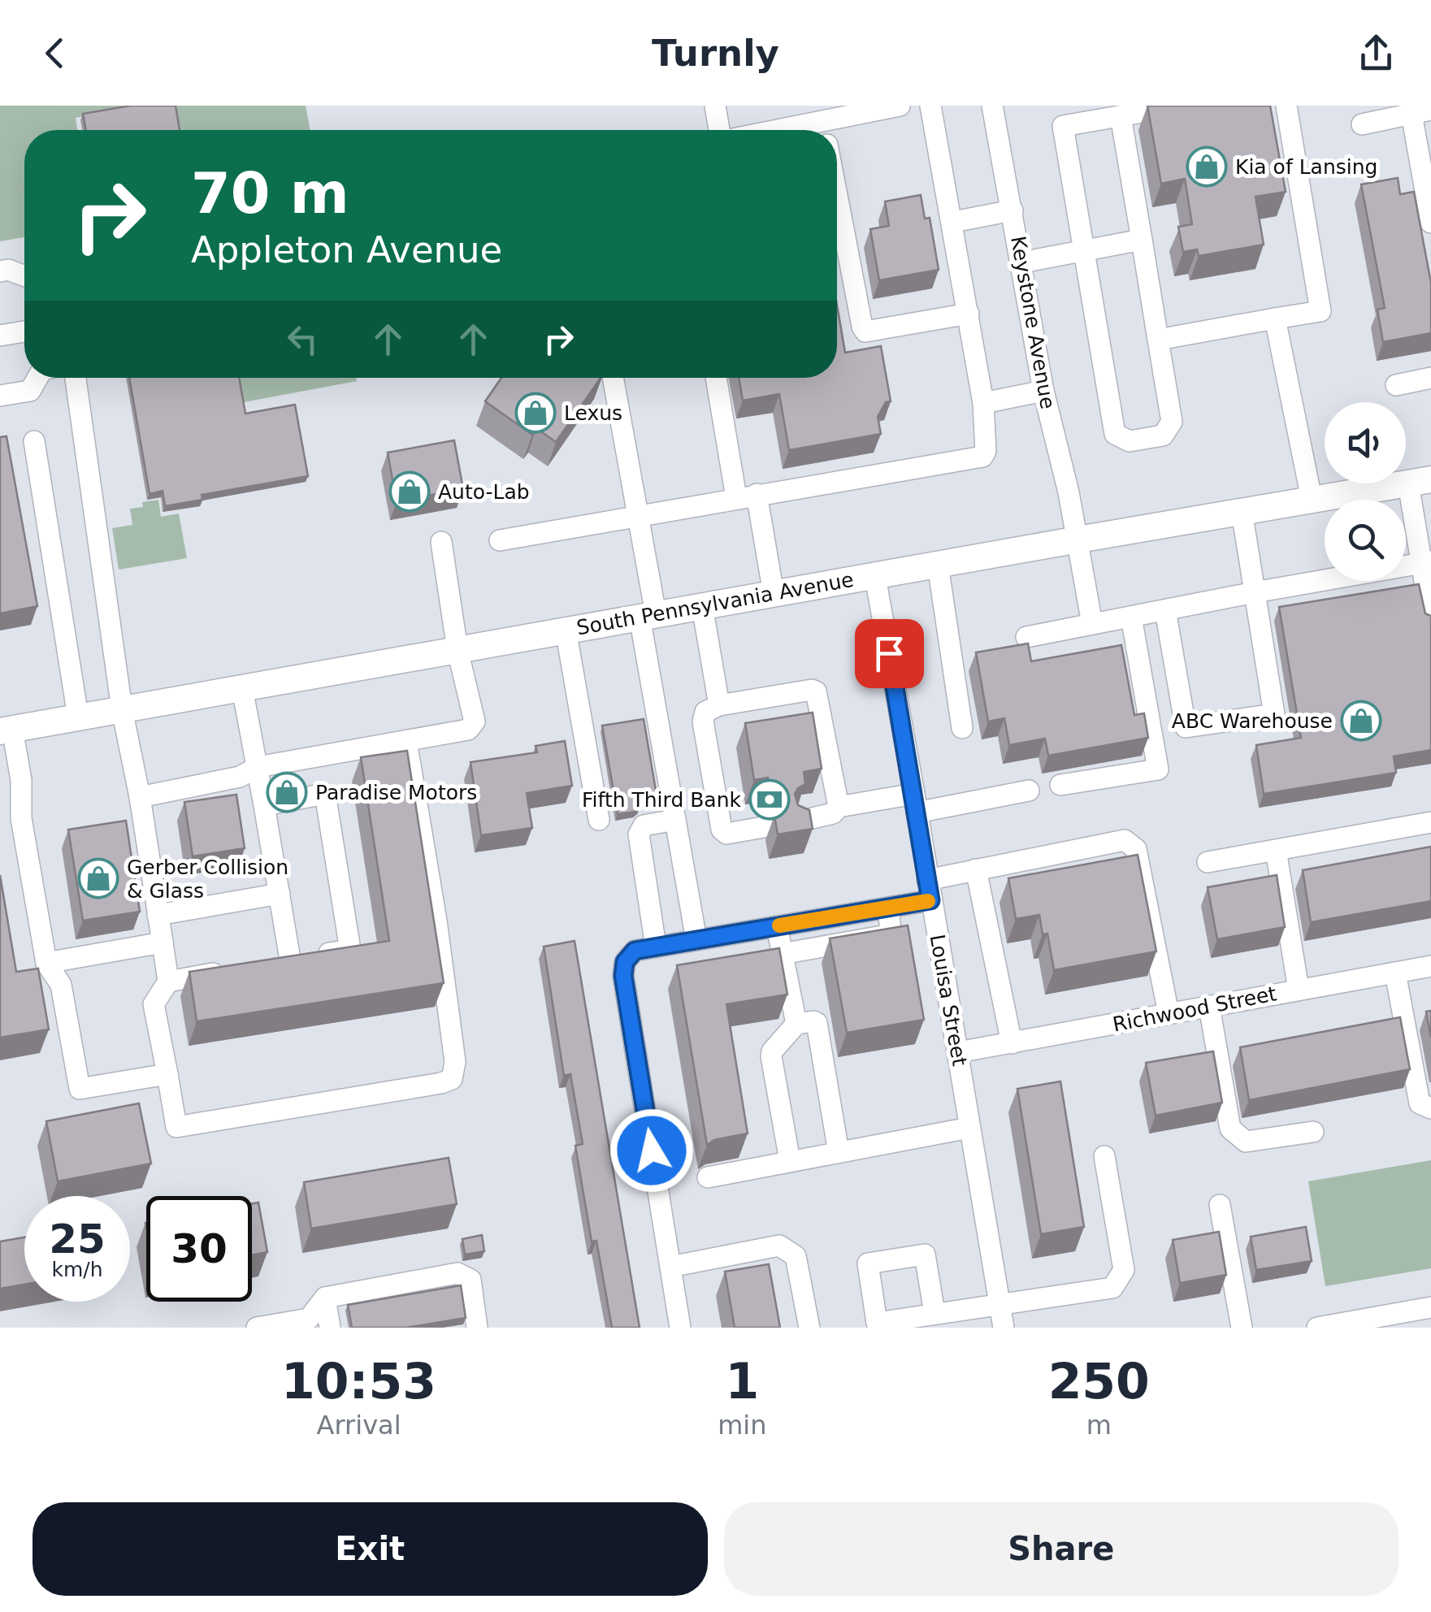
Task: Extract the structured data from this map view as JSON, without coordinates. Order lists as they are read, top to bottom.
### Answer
{
  "streets": {
    "main road": ["South Pennsylvania Avenue"],
    "street": ["Keystone Avenue", "Louisa Street", "Richwood Street"]
  },
  "crossings": [
    ["Keystone Avenue", "South Pennsylvania Avenue"],
    ["South Pennsylvania Avenue", "Louisa Street"],
    ["Louisa Street", "Richwood Street"]
  ],
  "places": {
    "shop": [
      "Kia of Lansing",
      "Lexus",
      "Auto-Lab",
      "ABC Warehouse",
      "Paradise Motors",
      "Gerber Collision & Glass"
    ],
    "bank": ["Fifth Third Bank"]
  },
  "page": {
    "header": "Turnly",
    "turn": ["70 m", "Appleton Avenue"],
    "speed": "25 km/h",
    "limit": "30",
    "eta": [
      "10:53",
      "Arrival",
      "1",
      "min",
      "250",
      "m"
    ],
    "buttons": ["Exit", "Share"]
  }
}
